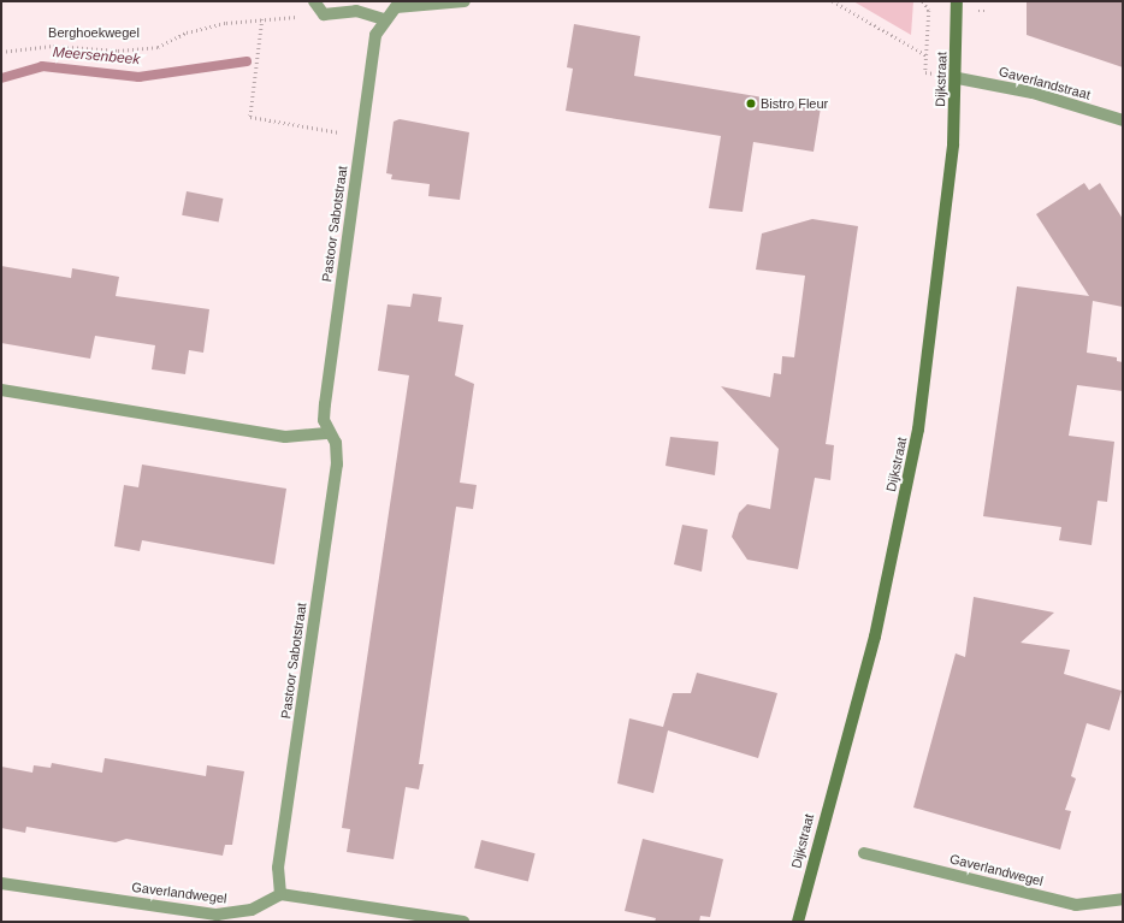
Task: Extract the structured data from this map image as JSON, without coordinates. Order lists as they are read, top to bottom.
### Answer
{
  "streets": {
    "main road": ["Dijkstraat"],
    "street": ["Gaverlandstraat", "Pastoor Sabotstraat", "Gaverlandwegel"],
    "path": ["Berghoekwegel"]
  },
  "crossings": [
    ["Dijkstraat", "Gaverlandstraat"],
    ["Pastoor Sabotstraat", "Gaverlandwegel"]
  ],
  "water": ["Meersenbeek"],
  "places": ["Bistro Fleur"]
}
